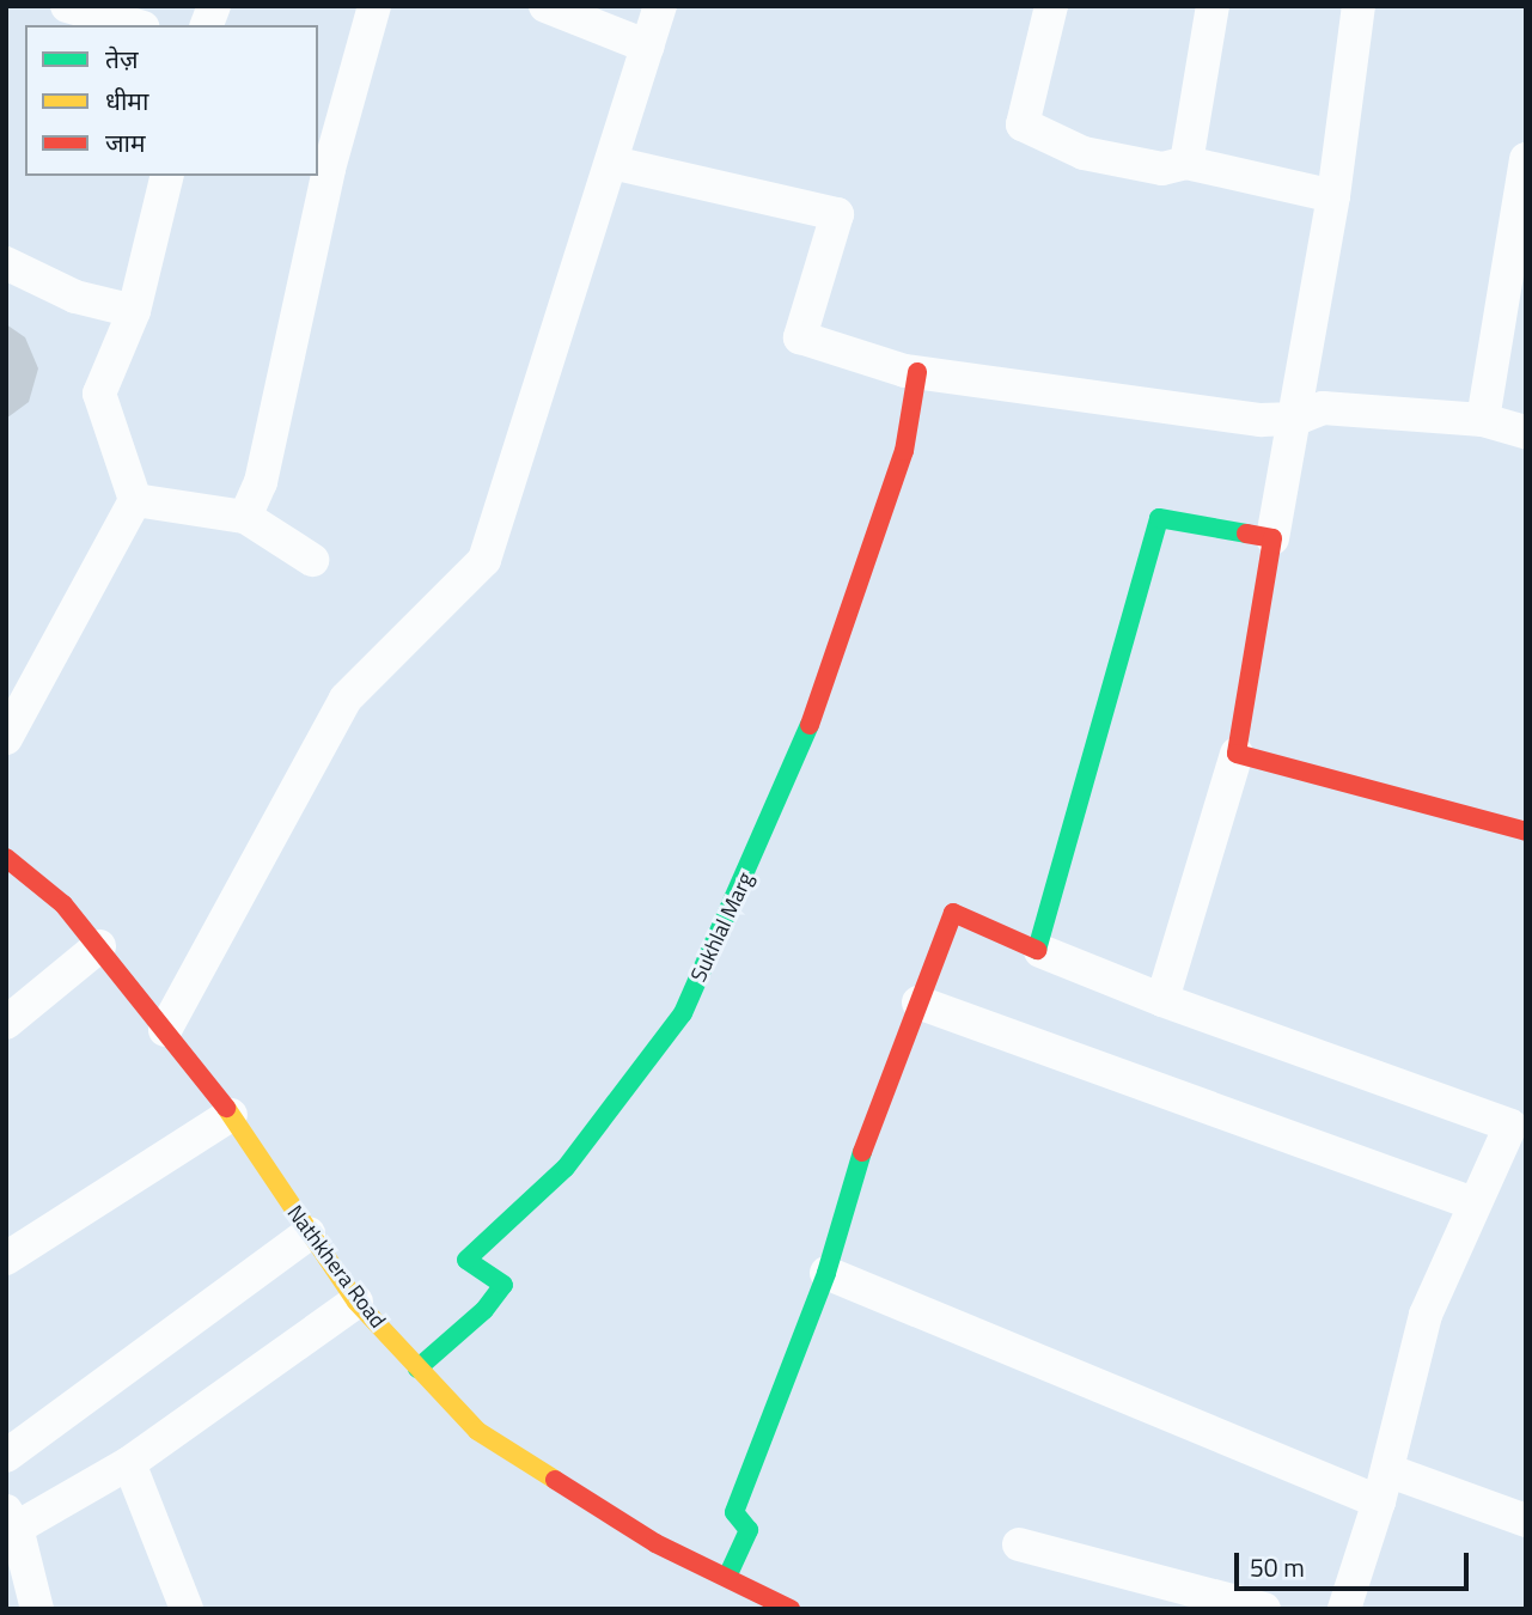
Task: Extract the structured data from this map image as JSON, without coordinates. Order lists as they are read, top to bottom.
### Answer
{
  "streets": {
    "street": ["Sukhlal Marg", "Nathkhera Road"]
  },
  "crossings": [
    ["Sukhlal Marg", "Nathkhera Road"]
  ],
  "legend": ["तेज़", "धीमा", "जाम"],
  "scale_bar": "50 m"
}
